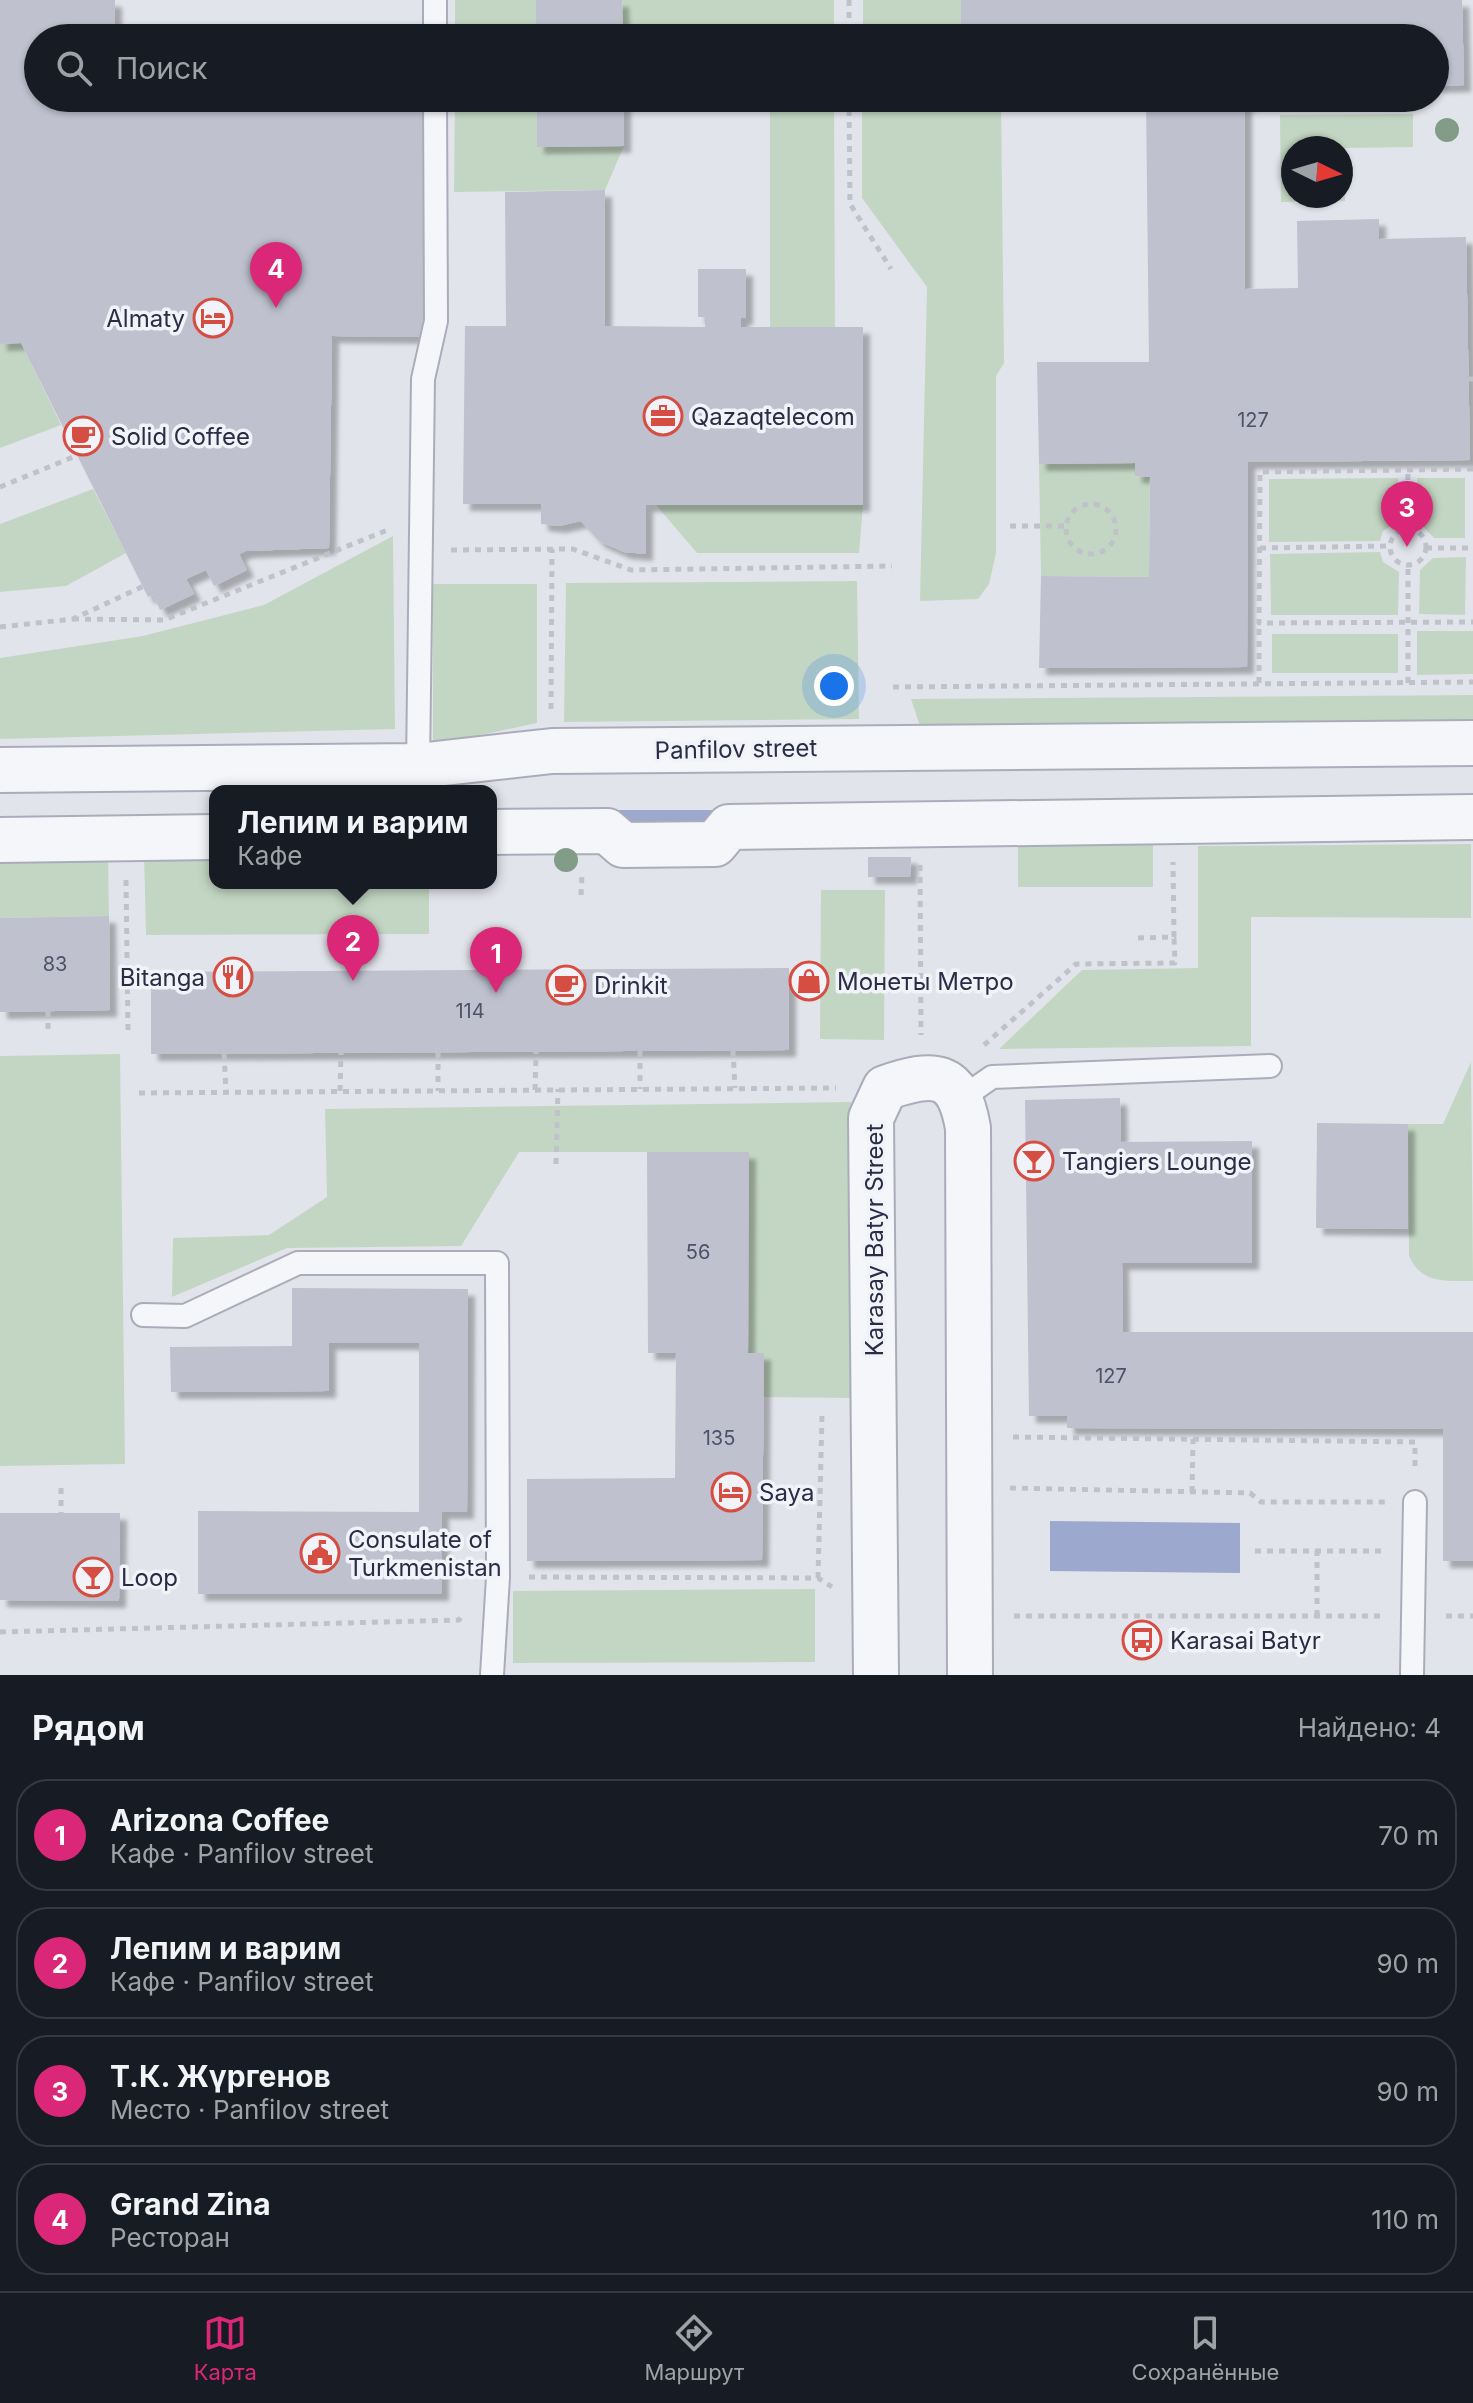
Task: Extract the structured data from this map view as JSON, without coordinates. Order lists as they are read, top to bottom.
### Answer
{
  "streets": {
    "street": ["Panfilov street", "Karasay Batyr Street"]
  },
  "places": {
    "hotel": ["Almaty", "Saya"],
    "office": ["Qazaqtelecom"],
    "cafe": ["Solid Coffee", "Drinkit"],
    "restaurant": ["Bitanga"],
    "shop": ["Монеты Метро"],
    "bar": ["Tangiers Lounge", "Loop"],
    "public building": ["Consulate of Turkmenistan"],
    "bus stop": ["Karasai Batyr"]
  },
  "house_numbers": [
    "127",
    "83",
    "114",
    "56",
    "127",
    "135"
  ],
  "north": "right",
  "page": {
    "search": "Поиск",
    "pins": [
      "4",
      "3",
      "2",
      "1"
    ],
    "popup": ["Лепим и варим", "Кафе"],
    "heading": ["Рядом", "Найдено: 4"],
    "list": [
      {
        "mark": "1",
        "name": "Arizona Coffee",
        "note": "Кафе · Panfilov street",
        "value": "70 m"
      },
      {
        "mark": "2",
        "name": "Лепим и варим",
        "note": "Кафе · Panfilov street",
        "value": "90 m"
      },
      {
        "mark": "3",
        "name": "Т.К. Жүргенов",
        "note": "Место · Panfilov street",
        "value": "90 m"
      },
      {
        "mark": "4",
        "name": "Grand Zina",
        "note": "Ресторан",
        "value": "110 m"
      }
    ],
    "nav": ["Карта", "Маршрут", "Сохранённые"]
  }
}
